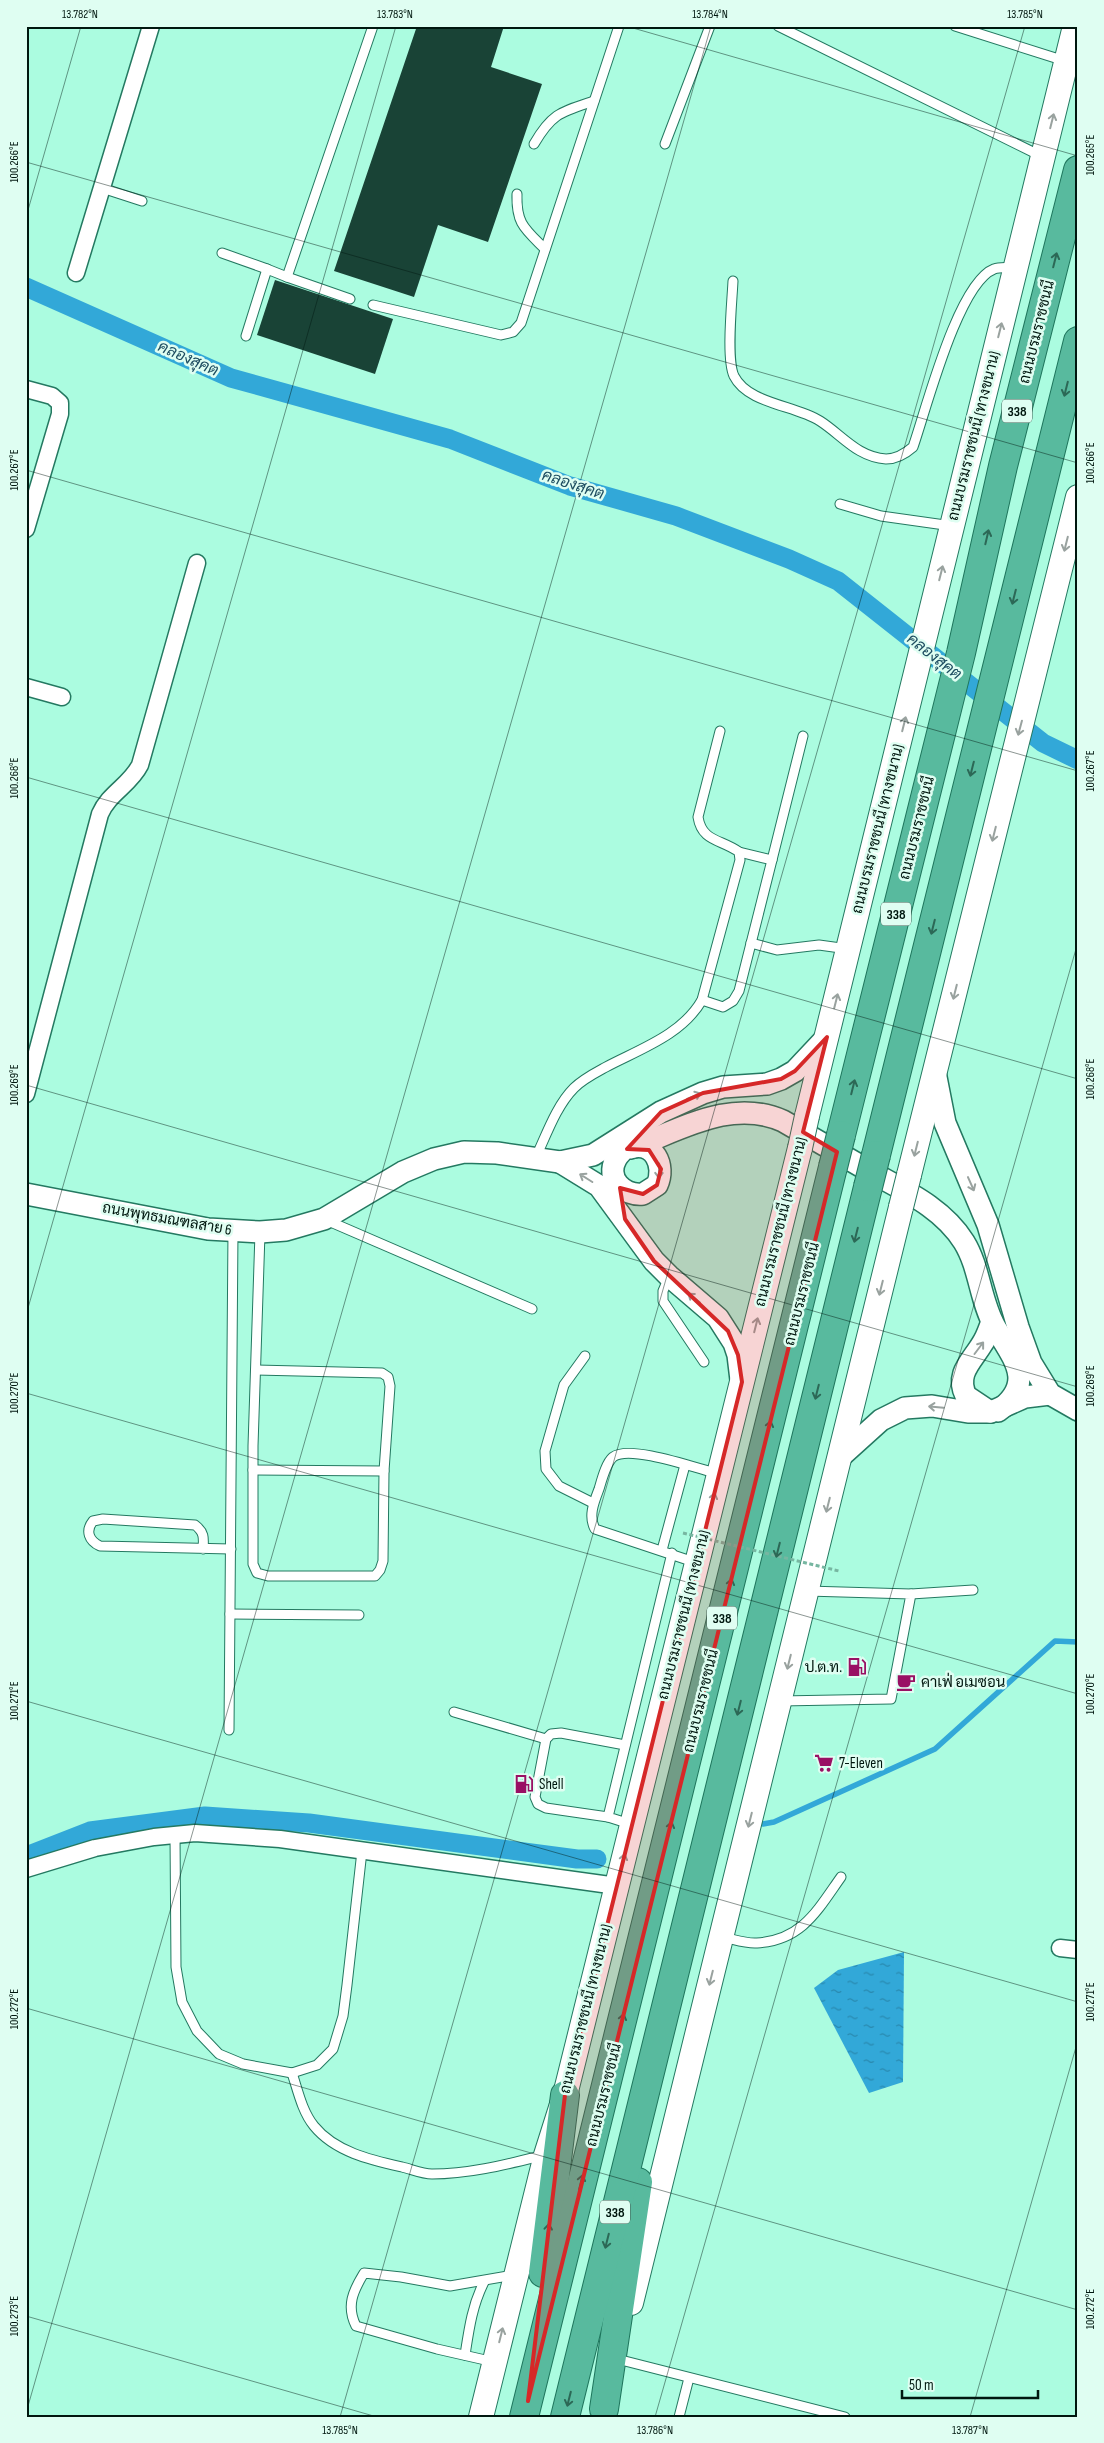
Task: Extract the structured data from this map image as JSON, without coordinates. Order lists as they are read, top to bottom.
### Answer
{
  "streets": {
    "highway": ["ถนนบรมราชชนนี", "338"],
    "main road": ["ถนนบรมราชชนนี (ทางขนาน)"],
    "street": ["ถนนพุทธมณฑลสาย 6"]
  },
  "crossings": [
    ["ถนนบรมราชชนนี (ทางขนาน)", "ถนนพุทธมณฑลสาย 6"]
  ],
  "water": ["คลองสุคต"],
  "places": {
    "fuel station": ["ป.ต.ท.", "Shell"],
    "cafe": ["คาเฟ่ อเมซอน"],
    "supermarket": ["7-Eleven"]
  },
  "scale_bar": "50 m",
  "coordinates": [
    "13.782°N",
    "13.783°N",
    "13.784°N",
    "13.785°N",
    "100.265°E",
    "100.266°E",
    "100.267°E",
    "100.268°E",
    "100.269°E",
    "100.270°E",
    "100.271°E",
    "100.272°E",
    "100.273°E",
    "13.786°N",
    "13.787°N"
  ]
}
